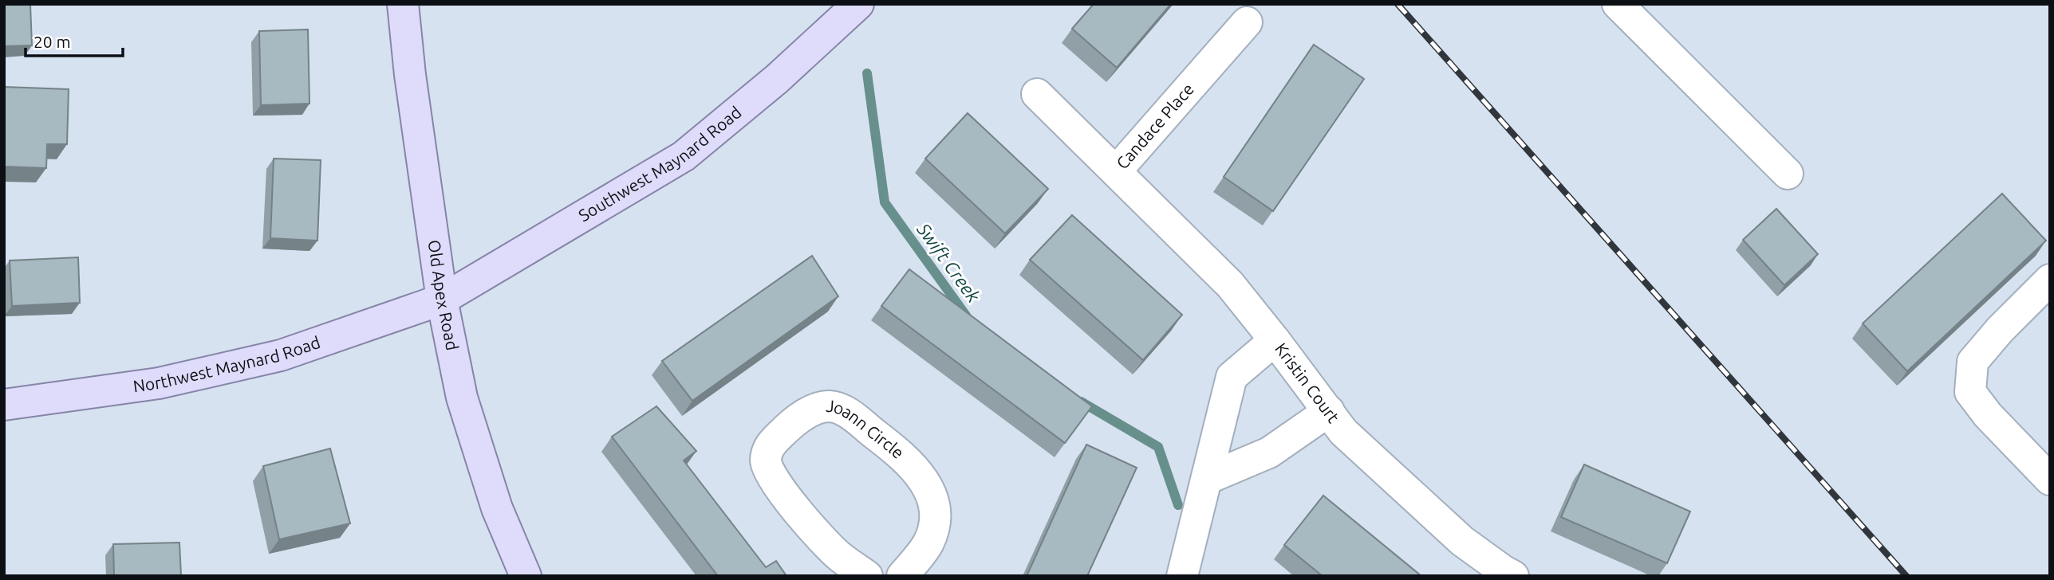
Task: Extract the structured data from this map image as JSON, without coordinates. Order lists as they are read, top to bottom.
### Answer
{
  "streets": {
    "main road": ["Southwest Maynard Road", "Old Apex Road", "Northwest Maynard Road"],
    "street": ["Candace Place", "Kristin Court", "Joann Circle"]
  },
  "crossings": [
    ["Candace Place", "Kristin Court"],
    ["Southwest Maynard Road", "Old Apex Road"],
    ["Southwest Maynard Road", "Northwest Maynard Road"],
    ["Old Apex Road", "Northwest Maynard Road"]
  ],
  "water": ["Swift Creek"],
  "scale_bar": "20 m"
}
